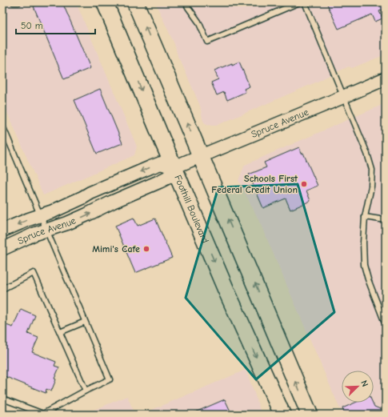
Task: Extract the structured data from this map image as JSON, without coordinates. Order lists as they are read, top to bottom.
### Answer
{
  "streets": {
    "main road": ["Foothill Boulevard"],
    "street": ["Spruce Avenue"]
  },
  "crossings": [
    ["Spruce Avenue", "Foothill Boulevard"]
  ],
  "places": ["Schools First Federal Credit Union", "Mimi's Cafe"],
  "scale_bar": "50 m",
  "north": "top right"
}
